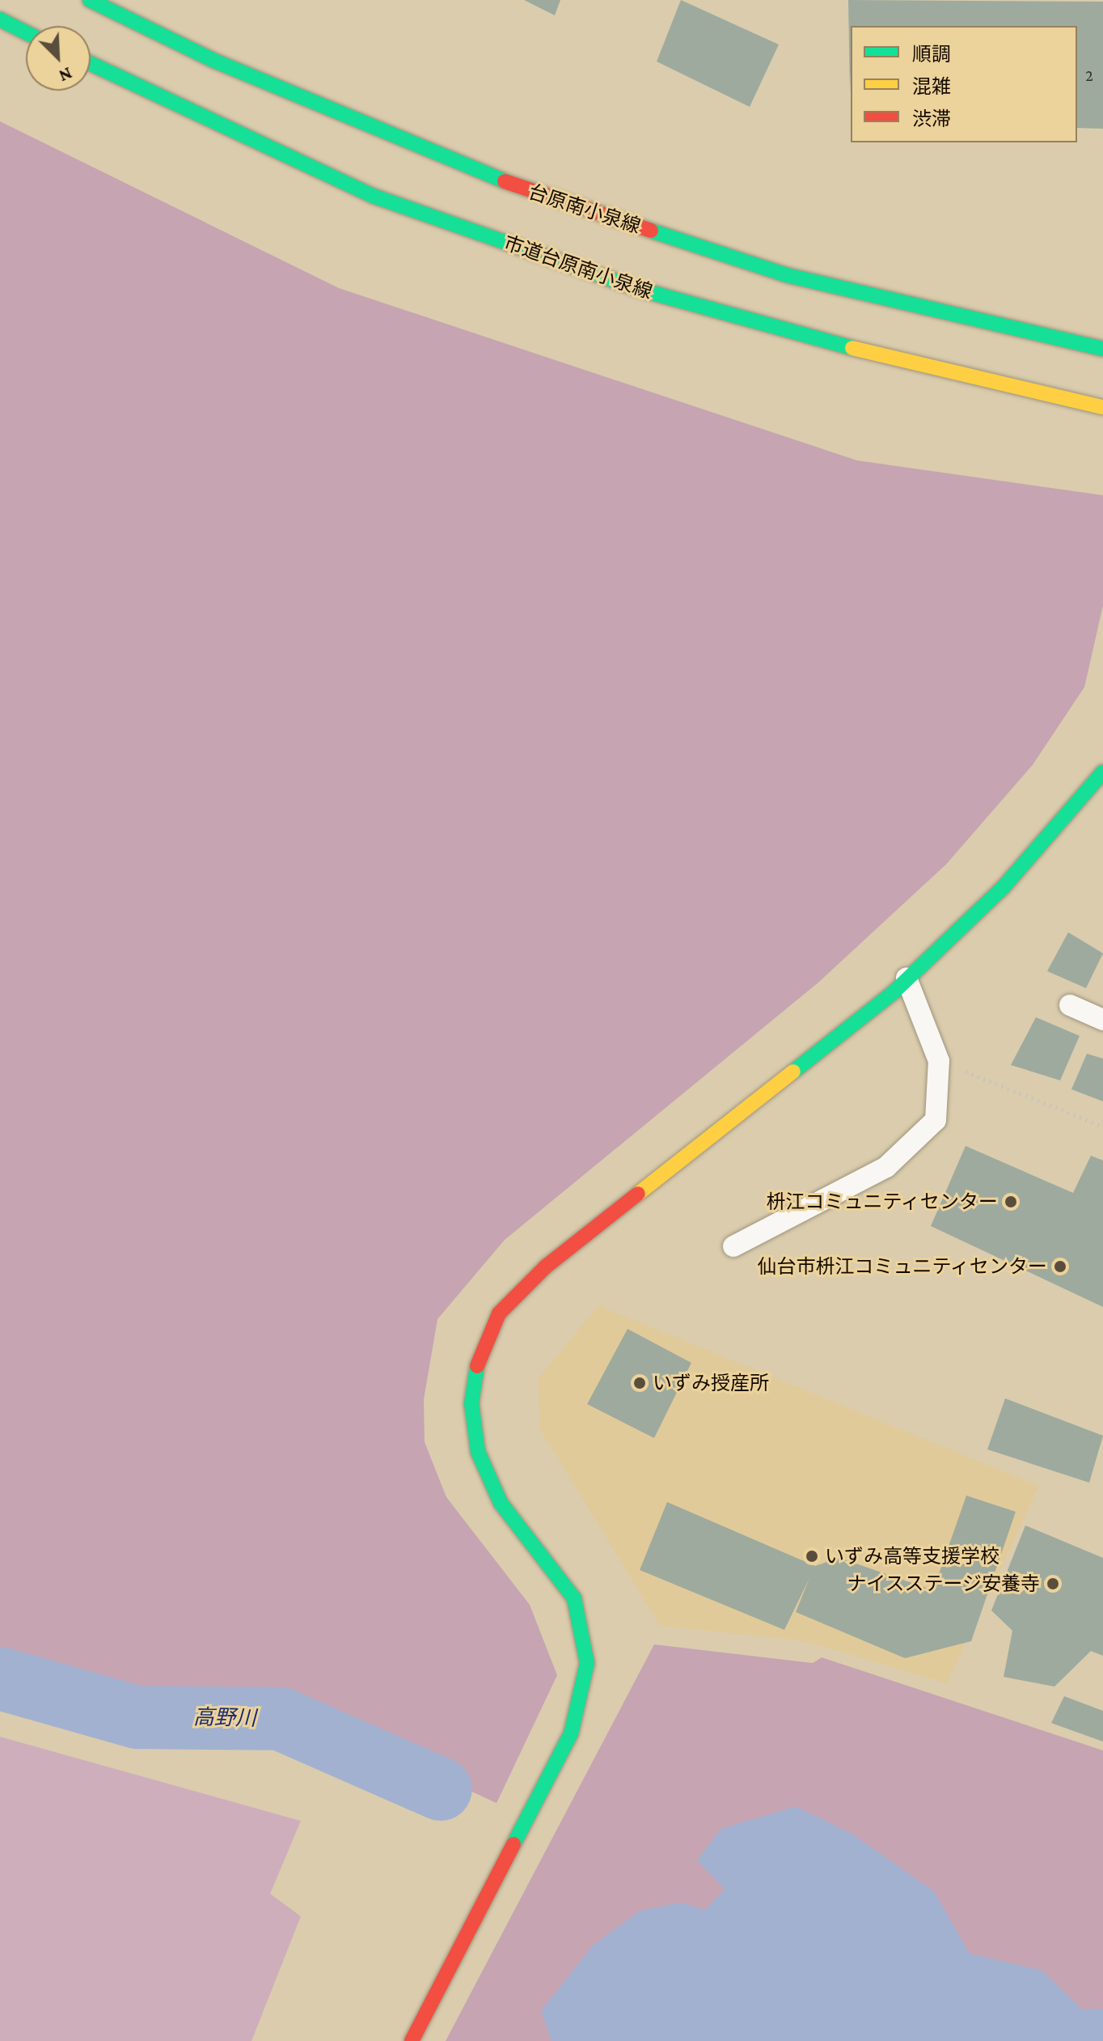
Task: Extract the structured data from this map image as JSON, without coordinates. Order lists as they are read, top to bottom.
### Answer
{
  "streets": {
    "street": ["台原南小泉線", "市道台原南小泉線"]
  },
  "water": ["高野川"],
  "places": [
    "枡江コミュニティセンター",
    "仙台市枡江コミュニティセンター",
    "いずみ授産所",
    "いずみ高等支援学校",
    "ナイスステージ安養寺"
  ],
  "house_numbers": ["2"],
  "legend": ["順調", "混雑", "渋滞"],
  "north": "bottom right"
}
